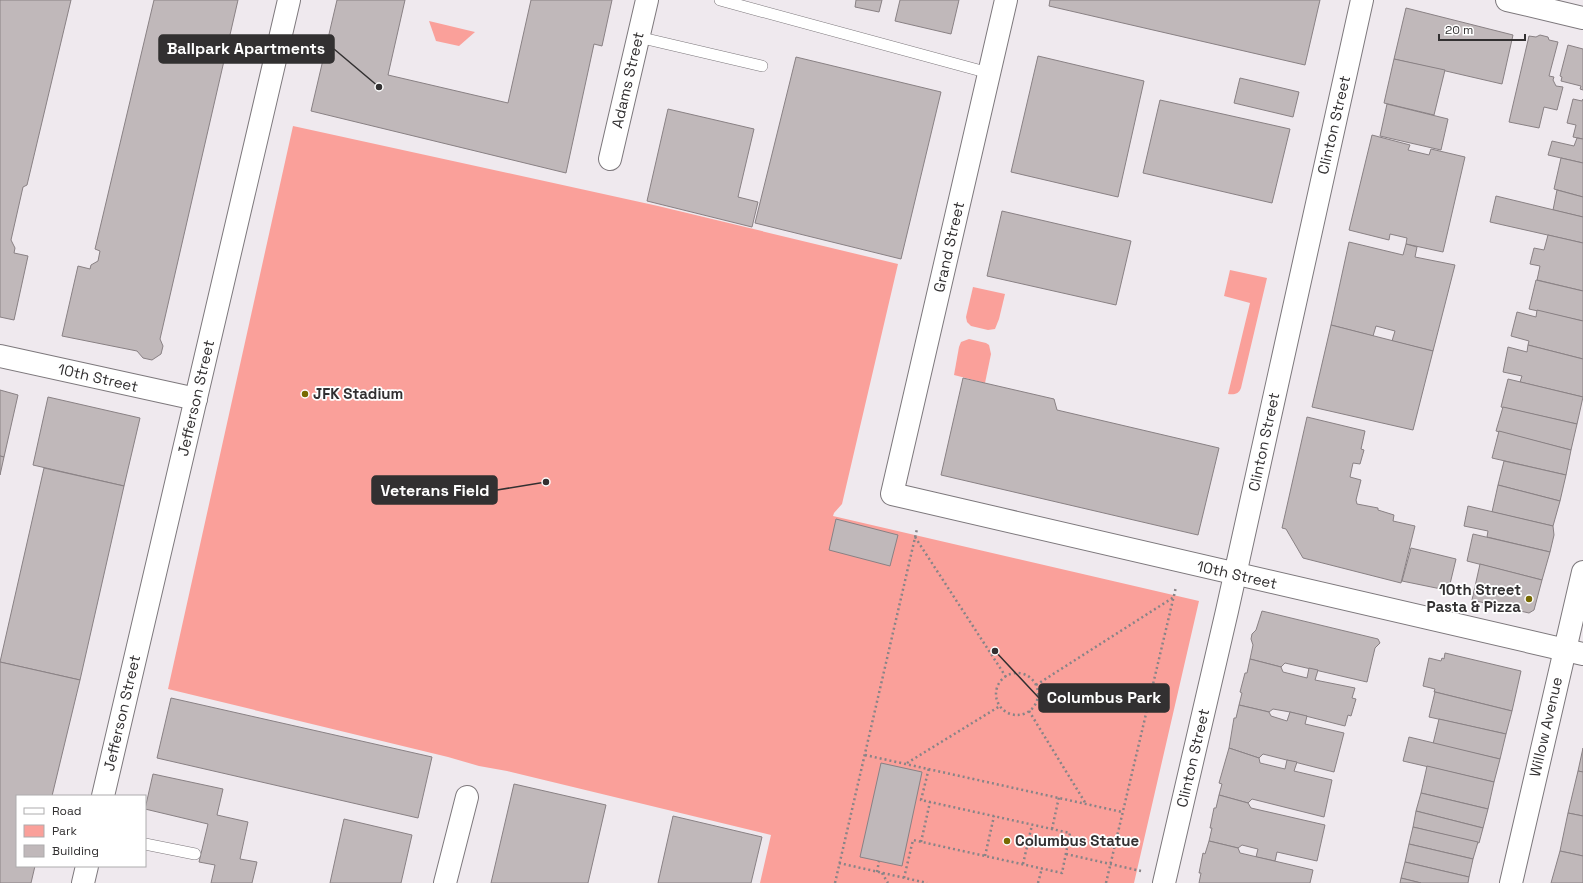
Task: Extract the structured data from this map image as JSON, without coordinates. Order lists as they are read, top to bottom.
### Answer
{
  "streets": {
    "street": [
      "Adams Street",
      "Clinton Street",
      "Grand Street",
      "10th Street",
      "Jefferson Street",
      "Willow Avenue"
    ]
  },
  "crossings": [
    ["Clinton Street", "10th Street"],
    ["Grand Street", "10th Street"],
    ["10th Street", "Jefferson Street"],
    ["10th Street", "Willow Avenue"]
  ],
  "places": [
    "Ballpark Apartments",
    "JFK Stadium",
    "Veterans Field",
    "10th Street Pasta & Pizza",
    "Columbus Park",
    "Columbus Statue"
  ],
  "legend": ["Road", "Park", "Building"],
  "scale_bar": "20 m"
}
